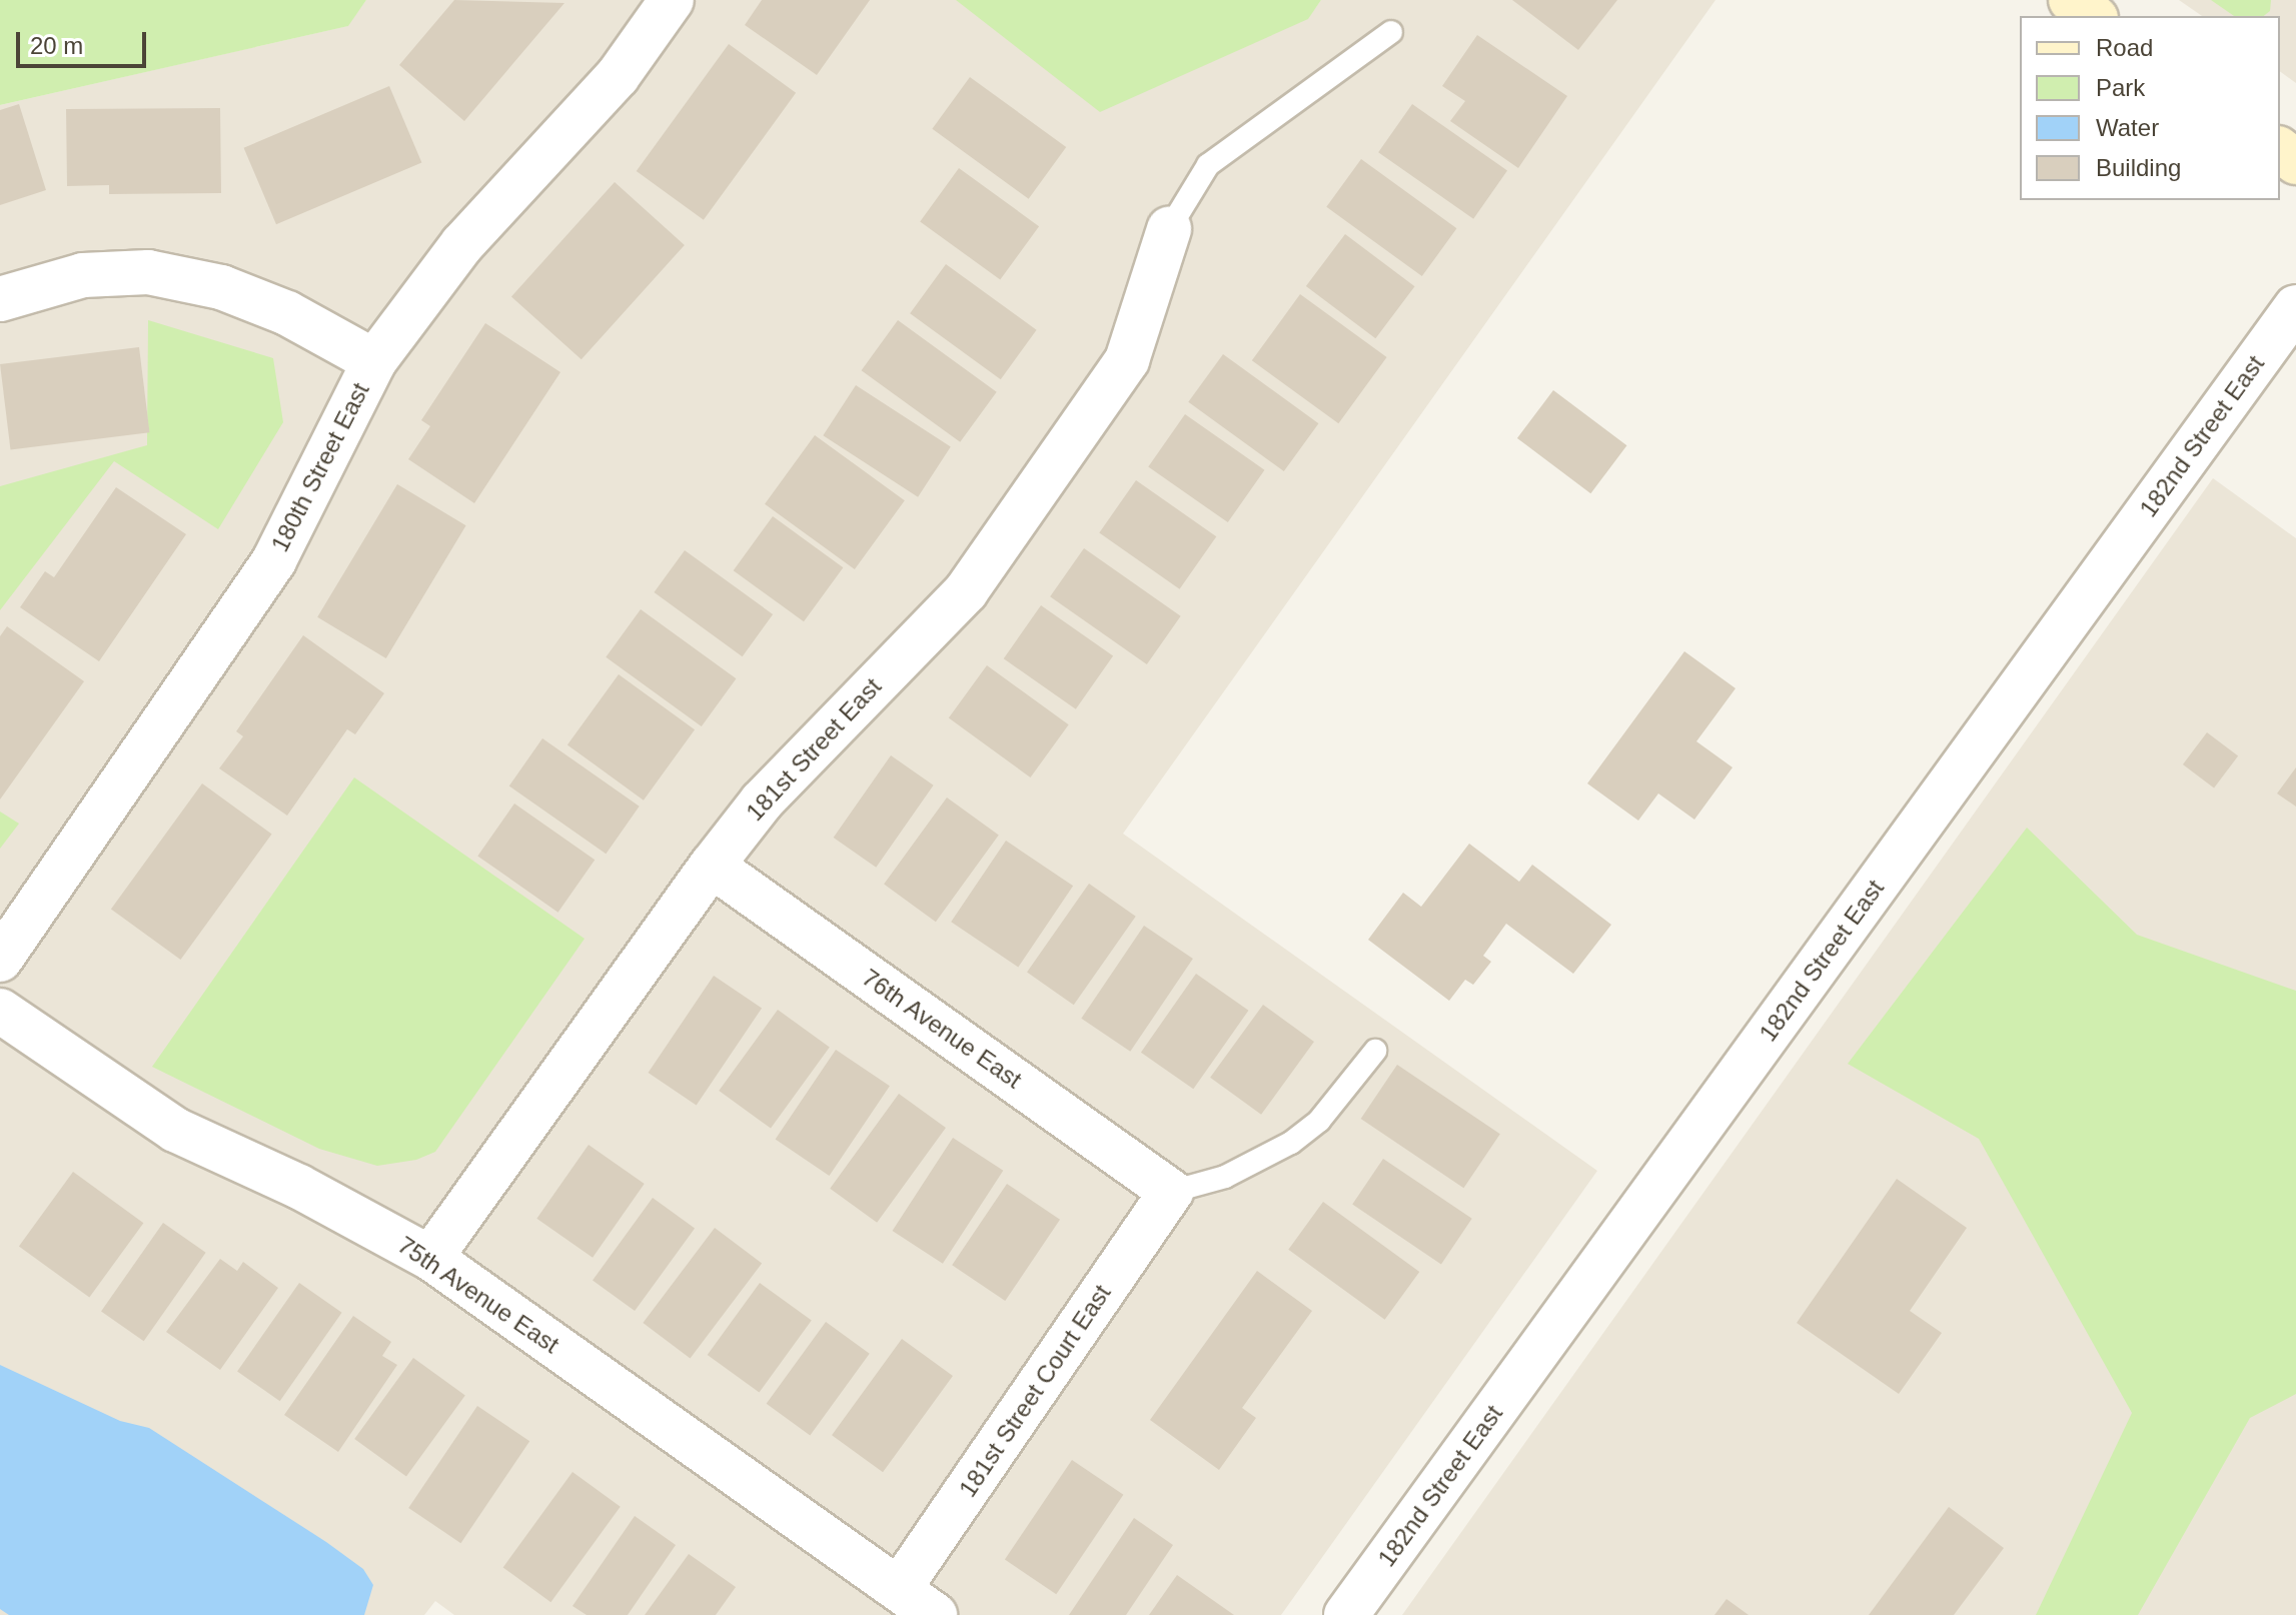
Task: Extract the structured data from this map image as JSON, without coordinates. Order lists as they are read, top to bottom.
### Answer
{
  "streets": {
    "street": [
      "182nd Street East",
      "180th Street East",
      "181st Street East",
      "76th Avenue East",
      "75th Avenue East",
      "181st Street Court East"
    ]
  },
  "crossings": [
    ["181st Street East", "76th Avenue East"],
    ["181st Street East", "75th Avenue East"],
    ["76th Avenue East", "181st Street Court East"],
    ["75th Avenue East", "181st Street Court East"]
  ],
  "legend": [
    "Road",
    "Park",
    "Water",
    "Building"
  ],
  "scale_bar": "20 m"
}
